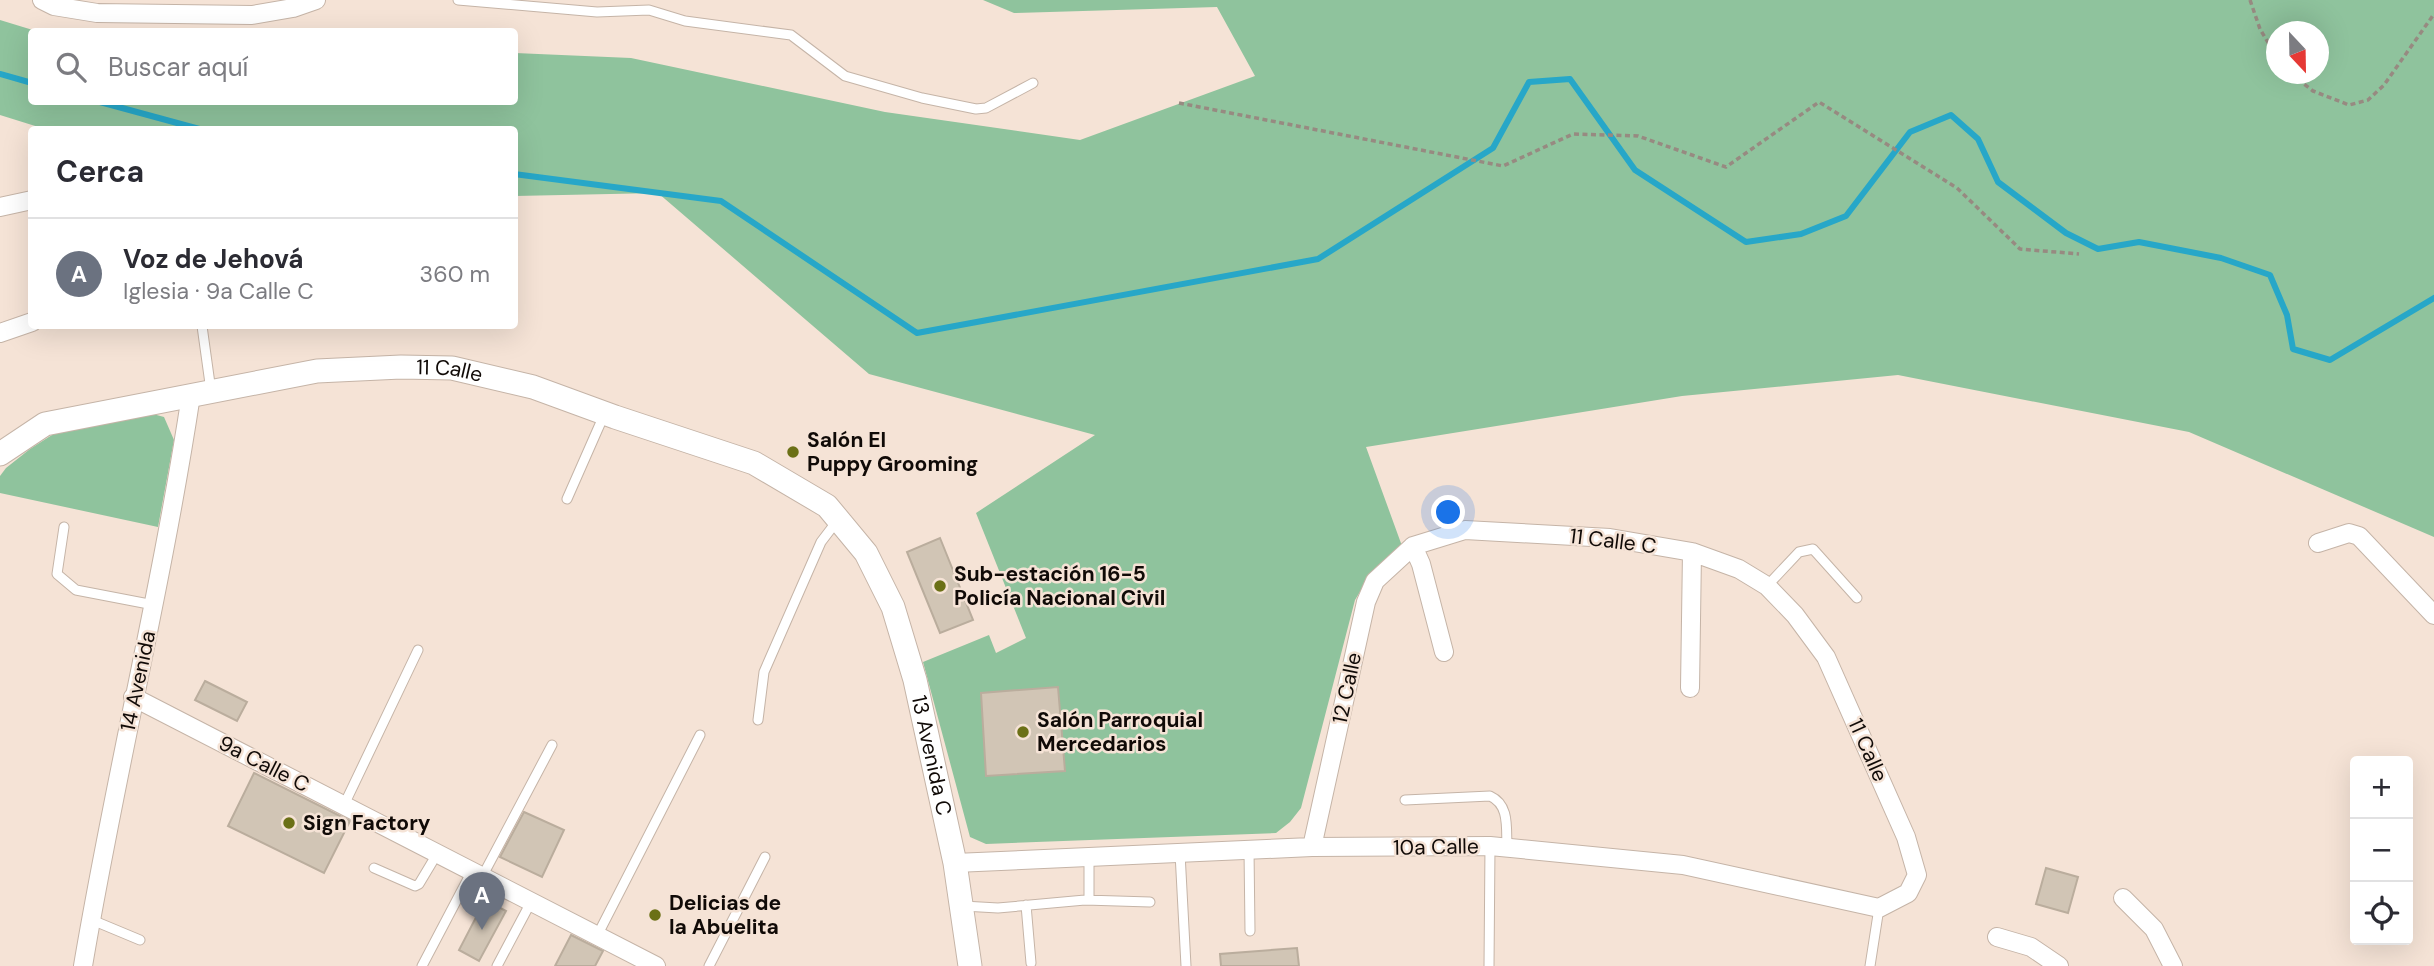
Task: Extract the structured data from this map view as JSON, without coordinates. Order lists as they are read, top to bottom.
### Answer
{
  "streets": {
    "street": [
      "11 Calle",
      "11 Calle C",
      "14 Avenida",
      "12 Calle",
      "13 Avenida C",
      "9a Calle C",
      "10a Calle"
    ]
  },
  "crossings": [
    ["11 Calle", "11 Calle C"],
    ["11 Calle", "14 Avenida"],
    ["11 Calle", "13 Avenida C"],
    ["11 Calle", "10a Calle"],
    ["11 Calle C", "12 Calle"],
    ["14 Avenida", "9a Calle C"],
    ["12 Calle", "10a Calle"],
    ["13 Avenida C", "10a Calle"]
  ],
  "places": [
    "Salón El Puppy Grooming",
    "Sub-estación 16-5 Policía Nacional Civil",
    "Salón Parroquial Mercedarios",
    "Sign Factory",
    "Delicias de la Abuelita"
  ],
  "north": "bottom",
  "page": {
    "search": "Buscar aquí",
    "heading": "Cerca",
    "list": [
      {
        "mark": "A",
        "name": "Voz de Jehová",
        "note": "Iglesia · 9a Calle C",
        "value": "360 m"
      }
    ],
    "map_buttons": ["+", "−"],
    "pins": "A"
  }
}
